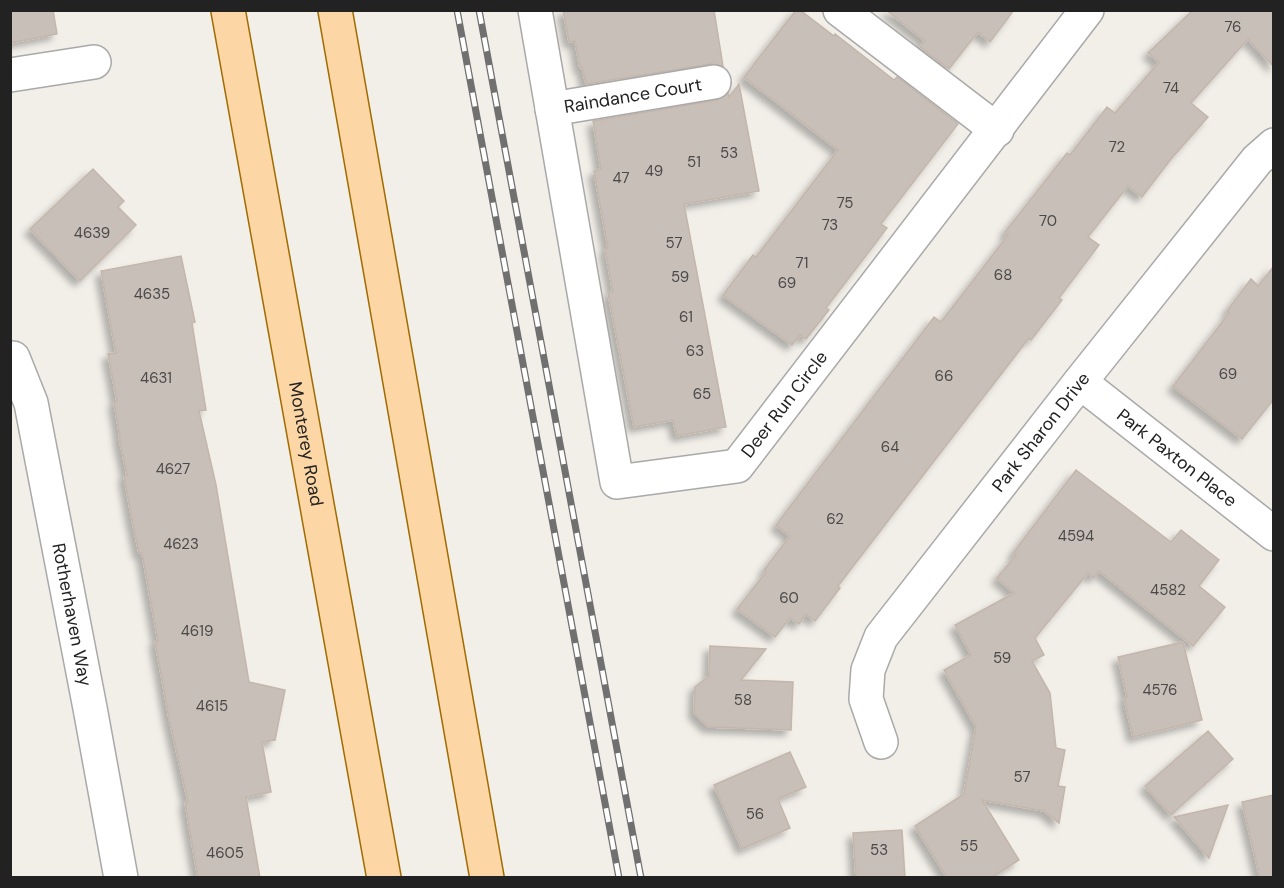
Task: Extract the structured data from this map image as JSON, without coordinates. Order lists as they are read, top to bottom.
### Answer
{
  "streets": {
    "main road": ["Monterey Road"],
    "street": [
      "Raindance Court",
      "Deer Run Circle",
      "Park Sharon Drive",
      "Park Paxton Place",
      "Rotherhaven Way"
    ]
  },
  "crossings": [
    ["Raindance Court", "Deer Run Circle"],
    ["Park Sharon Drive", "Park Paxton Place"]
  ],
  "house_numbers": [
    "76",
    "74",
    "72",
    "53",
    "51",
    "49",
    "47",
    "75",
    "70",
    "73",
    "4639",
    "57",
    "71",
    "68",
    "59",
    "69",
    "4635",
    "61",
    "63",
    "69",
    "66",
    "4631",
    "65",
    "64",
    "4627",
    "62",
    "4594",
    "4623",
    "4582",
    "60",
    "4619",
    "59",
    "4576",
    "58",
    "4615",
    "57",
    "56",
    "55",
    "53",
    "4605"
  ]
}
